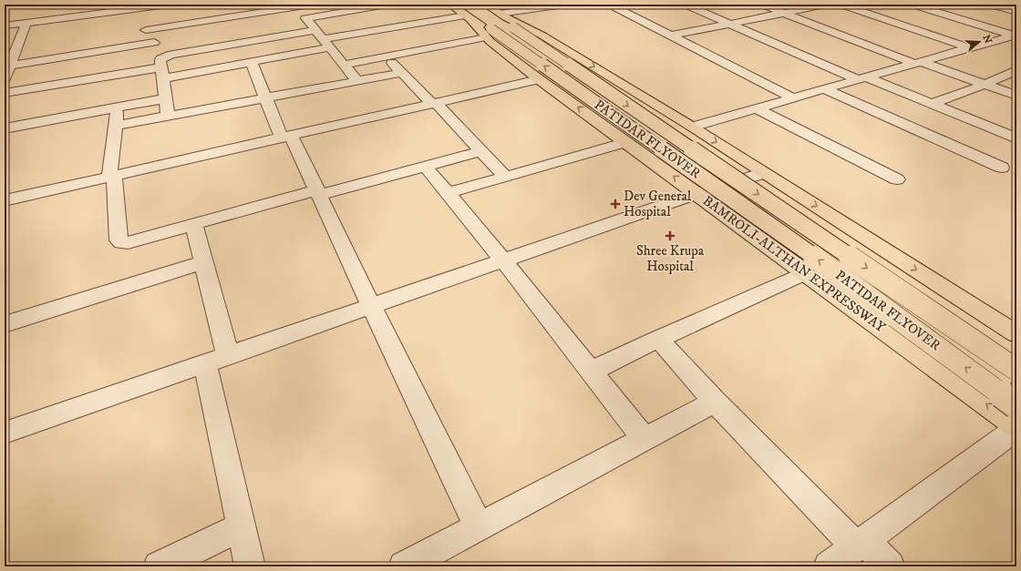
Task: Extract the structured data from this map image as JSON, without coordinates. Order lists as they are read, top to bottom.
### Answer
{
  "streets": {
    "main road": ["PATIDAR FLYOVER", "BAMROLI-ALTHAN EXPRESSWAY"]
  },
  "crossings": [
    ["PATIDAR FLYOVER", "BAMROLI-ALTHAN EXPRESSWAY"]
  ],
  "places": {
    "health": ["Dev General Hospital", "Shree Krupa Hospital"]
  },
  "north": "right"
}
